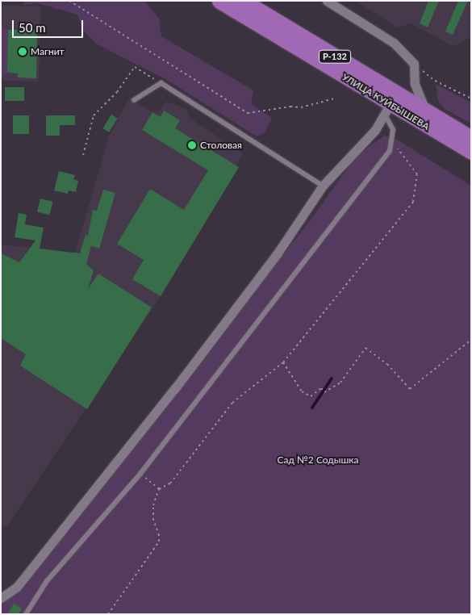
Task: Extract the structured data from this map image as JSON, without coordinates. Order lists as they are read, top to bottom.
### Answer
{
  "streets": {
    "highway": ["Р-132", "УЛИЦА КУЙБЫШЕВА"]
  },
  "parks": ["Сад №2 Содышка"],
  "places": ["Магнит", "Столовая"],
  "scale_bar": "50 m"
}
